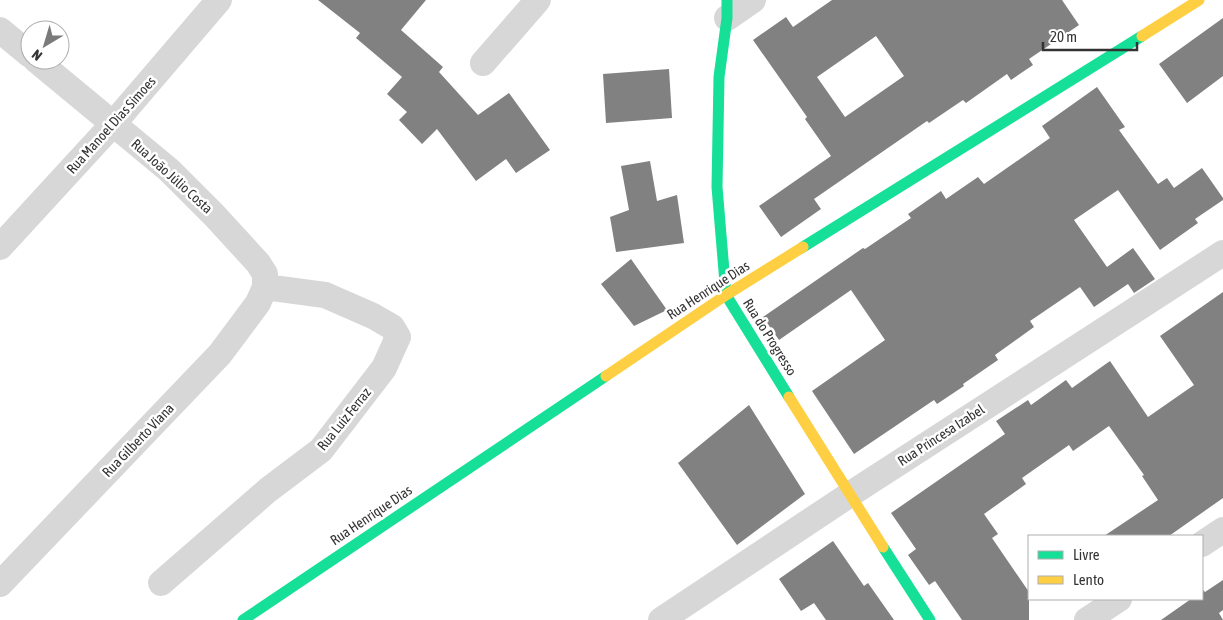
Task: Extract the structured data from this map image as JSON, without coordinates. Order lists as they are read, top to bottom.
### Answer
{
  "streets": {
    "street": [
      "Rua Manoel Dias Simoes",
      "Rua João Júlio Costa",
      "Rua Henrique Dias",
      "Rua do Progresso",
      "Rua Luiz Ferraz",
      "Rua Princesa Izabel",
      "Rua Gilberto Viana"
    ]
  },
  "crossings": [
    ["Rua Manoel Dias Simoes", "Rua João Júlio Costa"],
    ["Rua João Júlio Costa", "Rua Luiz Ferraz"],
    ["Rua João Júlio Costa", "Rua Gilberto Viana"],
    ["Rua Henrique Dias", "Rua do Progresso"],
    ["Rua do Progresso", "Rua Princesa Izabel"],
    ["Rua Luiz Ferraz", "Rua Gilberto Viana"]
  ],
  "legend": ["Livre", "Lento"],
  "scale_bar": "20 m",
  "north": "bottom left"
}
